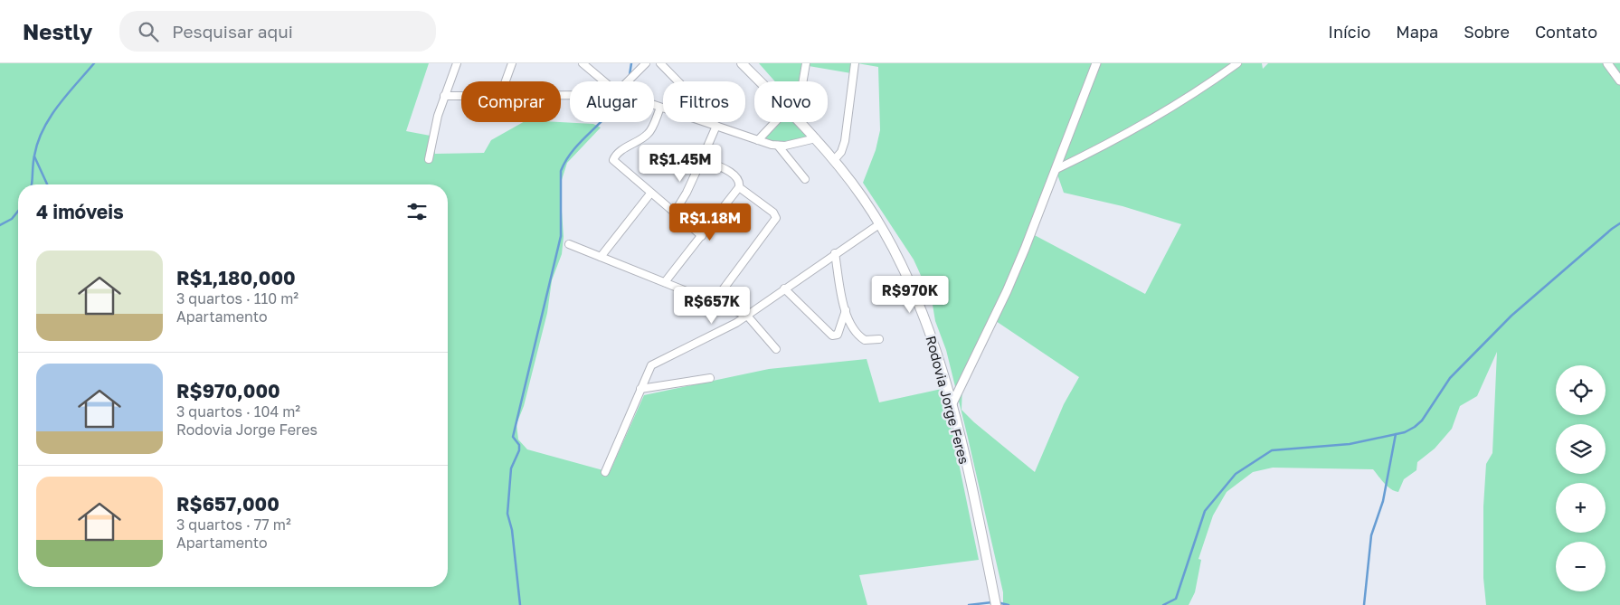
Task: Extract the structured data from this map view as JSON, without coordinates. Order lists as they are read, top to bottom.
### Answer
{
  "streets": {
    "main road": ["Rodovia Jorge Feres"]
  },
  "page": {
    "header": "Nestly",
    "search": "Pesquisar aqui",
    "nav": [
      "Início",
      "Mapa",
      "Sobre",
      "Contato"
    ],
    "chip": [
      "Comprar",
      "Alugar",
      "Filtros",
      "Novo"
    ],
    "price": [
      "R$1.45M",
      "R$1.18M",
      "R$970K",
      "R$657K"
    ],
    "heading": "4 imóveis",
    "list": [
      {
        "name": "R$1,180,000",
        "note": "3 quartos · 110 m² · Apartamento"
      },
      {
        "name": "R$970,000",
        "note": "3 quartos · 104 m² · Rodovia Jorge Feres"
      },
      {
        "name": "R$657,000",
        "note": "3 quartos · 77 m² · Apartamento"
      }
    ],
    "map_buttons": ["+", "−"]
  }
}
